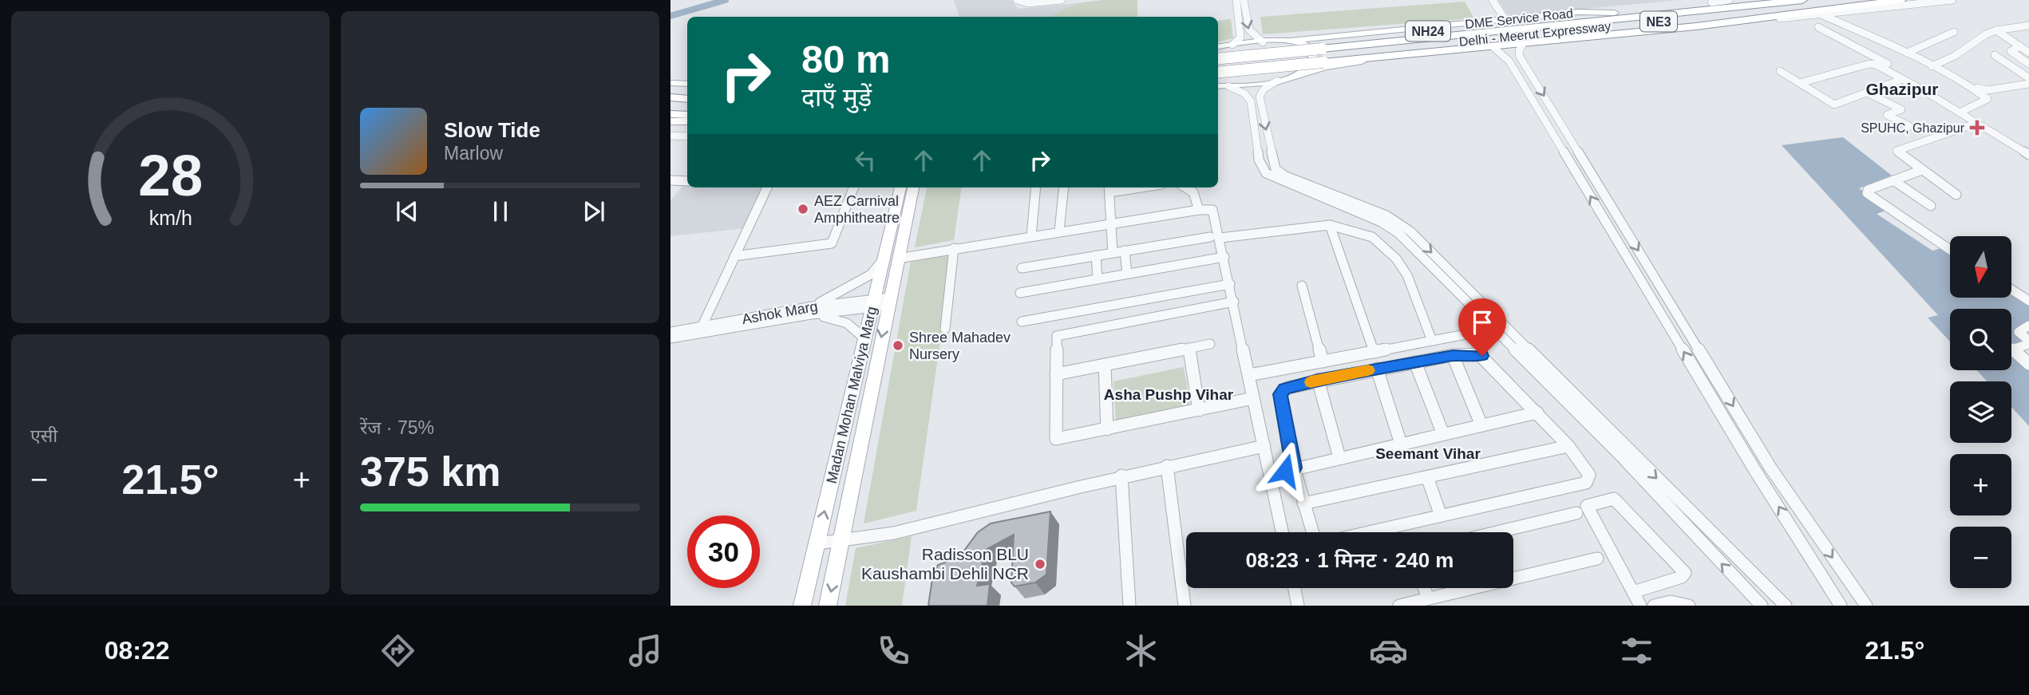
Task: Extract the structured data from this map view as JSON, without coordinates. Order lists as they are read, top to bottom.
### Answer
{
  "streets": {
    "highway": ["NE3", "NH24", "Delhi - Meerut Expressway"],
    "main road": ["DME Service Road", "Madan Mohan Malviya Marg"],
    "street": ["Ashok Marg"]
  },
  "crossings": [
    ["DME Service Road", "NH24"],
    ["Ashok Marg", "Madan Mohan Malviya Marg"]
  ],
  "districts": ["Ghazipur", "Asha Pushp Vihar", "Seemant Vihar"],
  "places": {
    "health": ["SPUHC, Ghazipur"],
    "other": ["AEZ Carnival Amphitheatre", "Shree Mahadev Nursery", "Radisson BLU Kaushambi Dehli NCR"]
  },
  "north": "bottom",
  "page": {
    "turn": ["80 m", "दाएँ मुड़ें"],
    "song": ["Slow Tide", "Marlow"],
    "map_buttons": ["+", "−"],
    "tile": [
      "एसी",
      ["रेंज · 75%", "375 km"]
    ],
    "heat": ["−", "21.5°", "+"],
    "limit": "30",
    "trip": "08:23 · 1 मिनट · 240 m",
    "tabs": ["08:22", "21.5°"],
    "gauge": ["28", "km/h"]
  }
}
